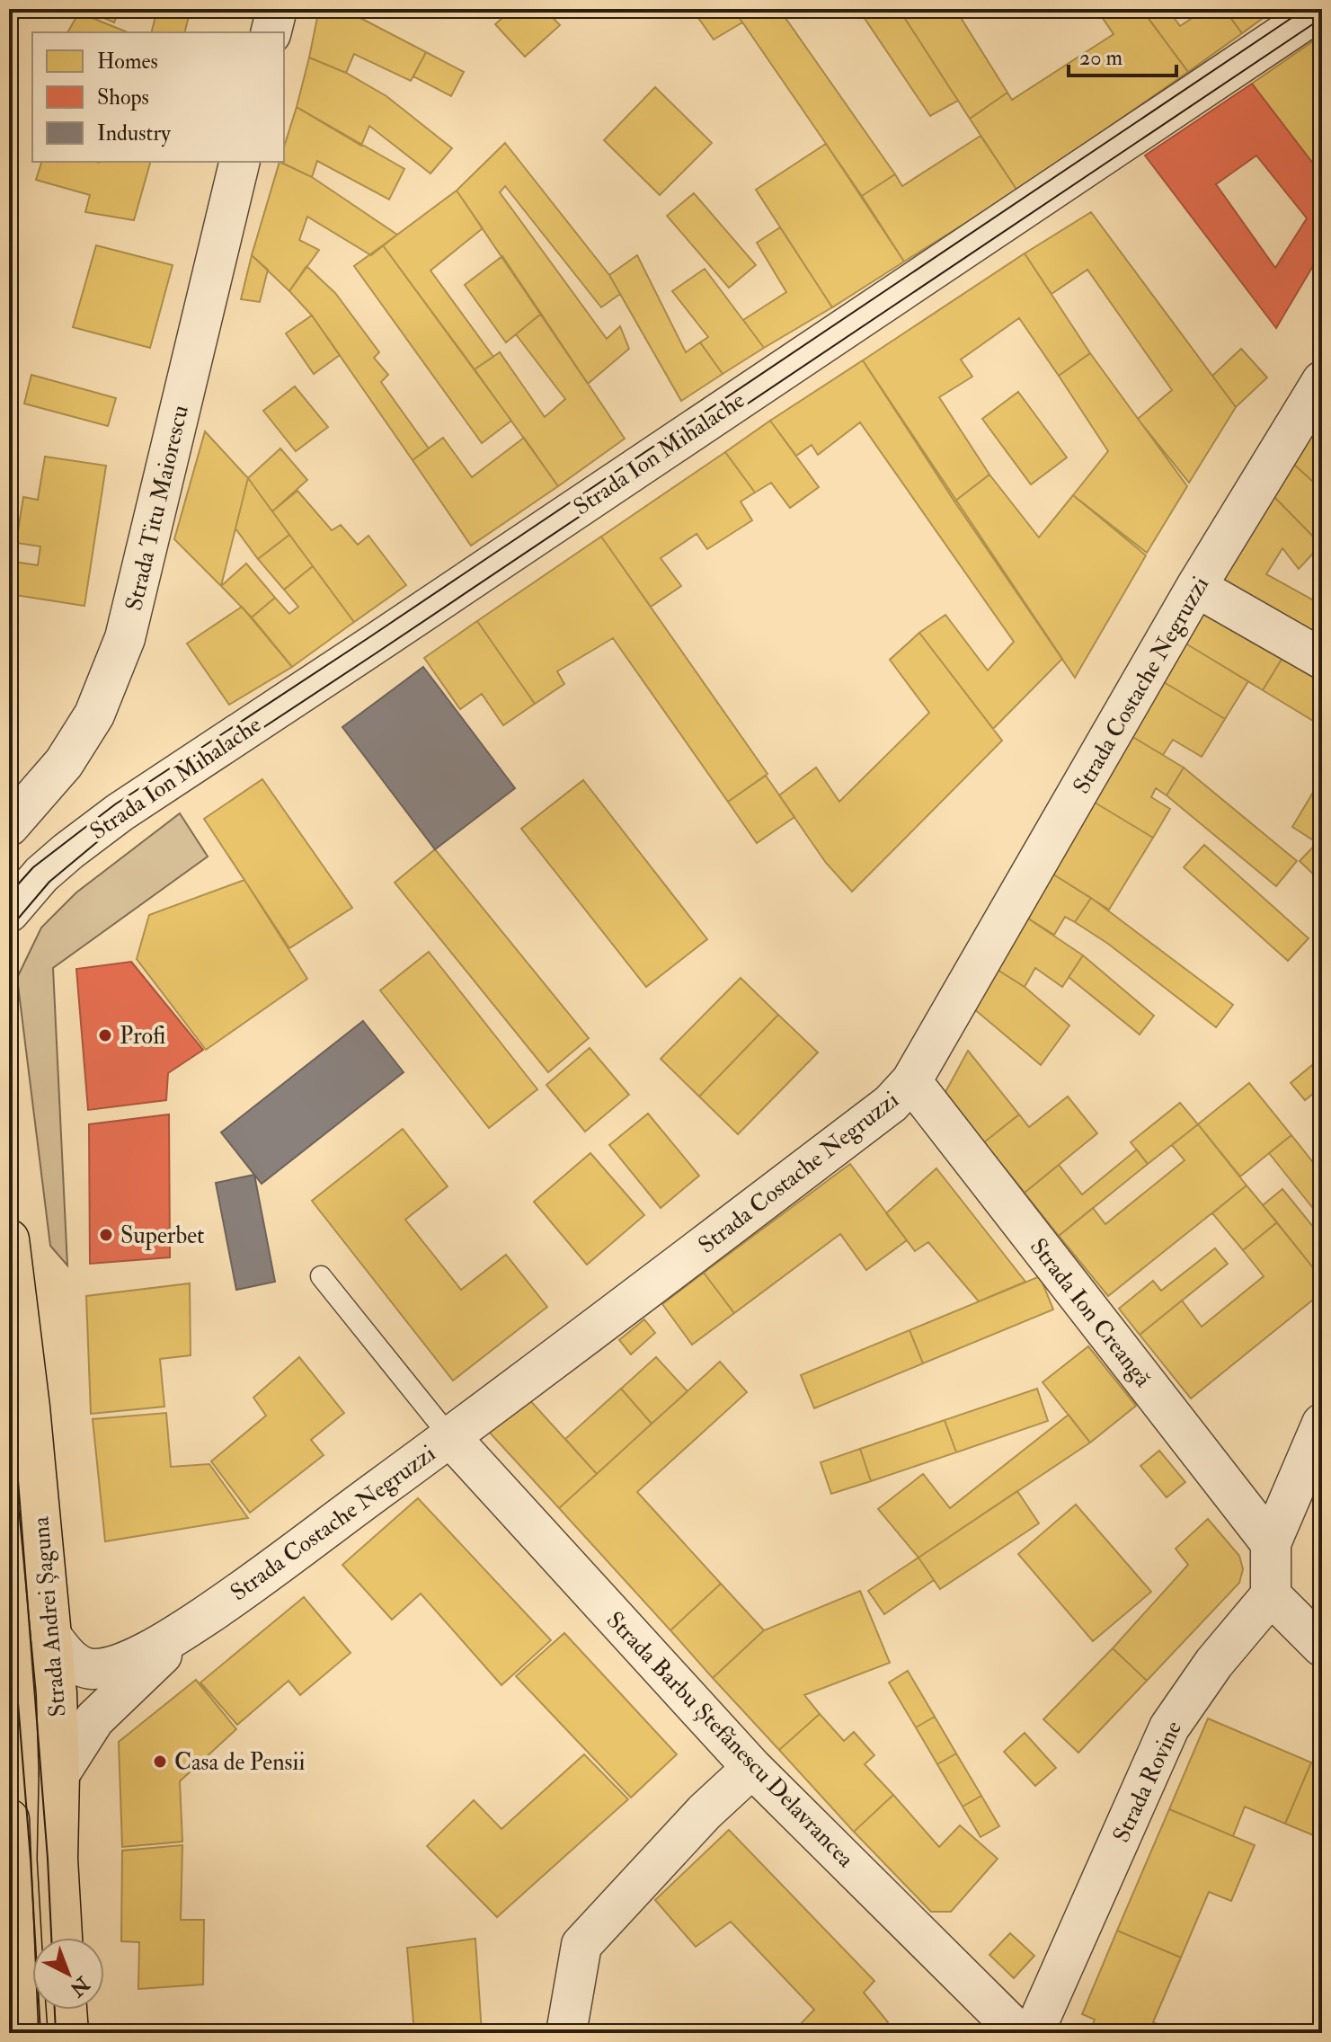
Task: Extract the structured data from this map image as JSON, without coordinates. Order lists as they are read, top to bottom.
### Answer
{
  "streets": {
    "main road": ["Strada Andrei Șaguna"],
    "street": [
      "Strada Ion Mihalache",
      "Strada Titu Maiorescu",
      "Strada Costache Negruzzi",
      "Strada Ion Creangă",
      "Strada Barbu Ștefănescu Delavrancea",
      "Strada Rovine"
    ]
  },
  "crossings": [
    ["Strada Costache Negruzzi", "Strada Ion Creangă"],
    ["Strada Costache Negruzzi", "Strada Andrei Șaguna"],
    ["Strada Costache Negruzzi", "Strada Barbu Ștefănescu Delavrancea"]
  ],
  "places": ["Profi", "Superbet", "Casa de Pensii"],
  "legend": ["Homes", "Shops", "Industry"],
  "scale_bar": "20 m",
  "north": "bottom right"
}
